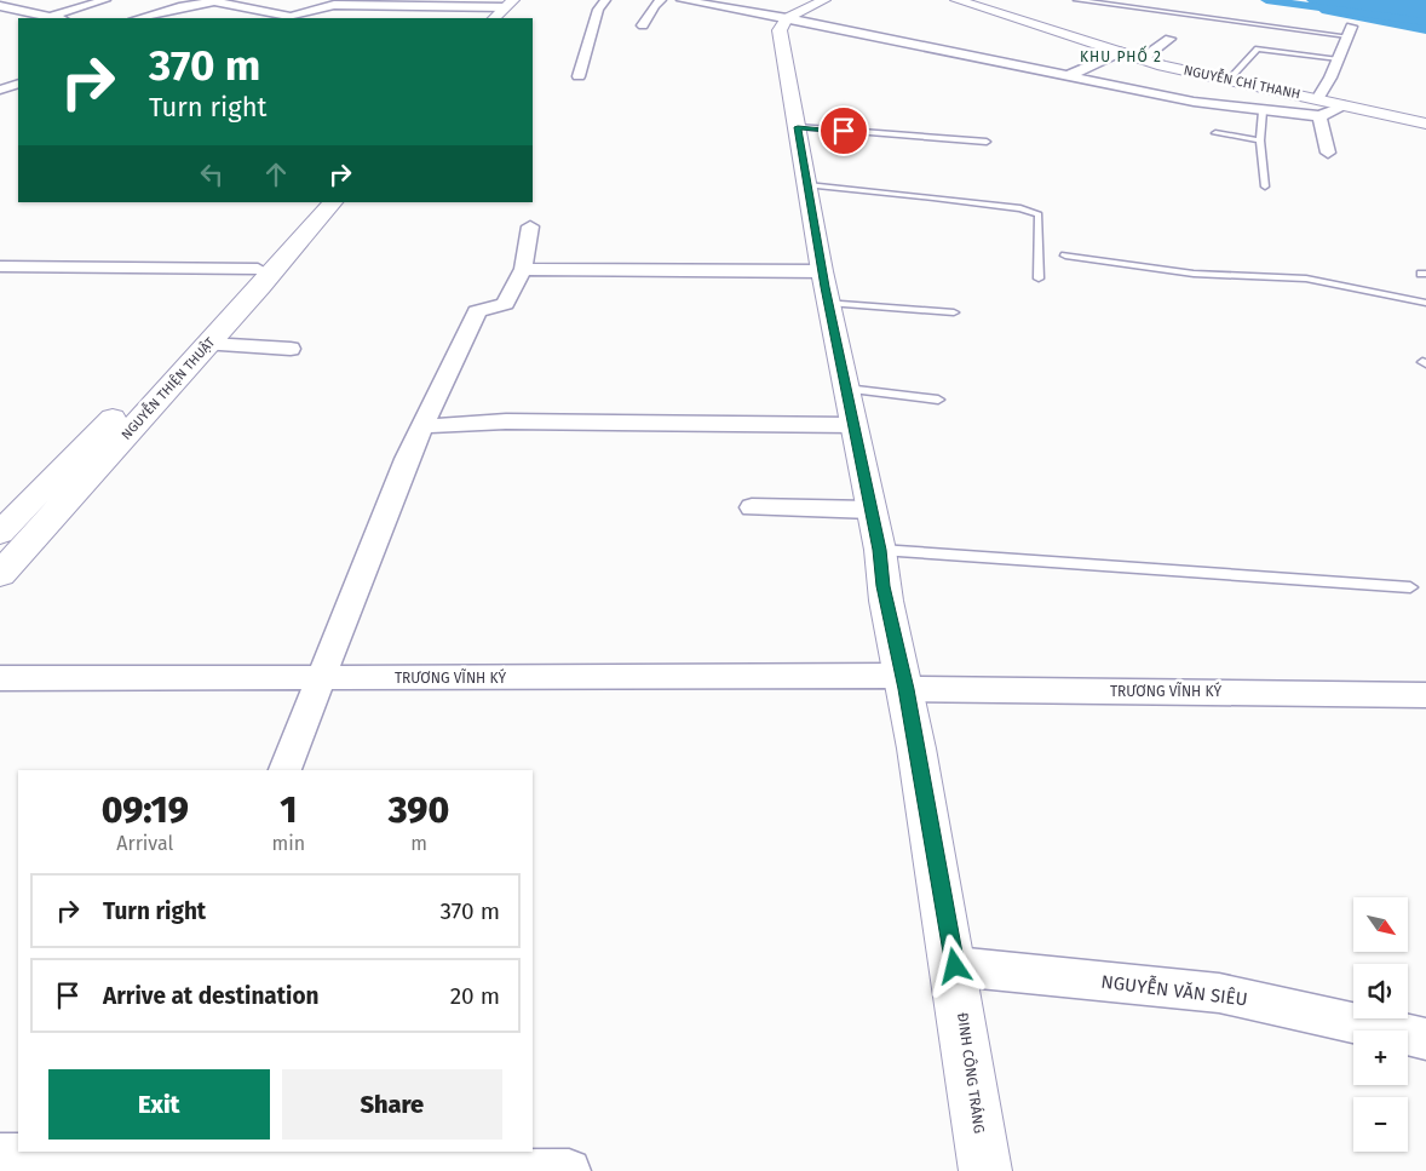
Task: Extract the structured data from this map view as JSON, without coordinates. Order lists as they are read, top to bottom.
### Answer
{
  "streets": {
    "street": [
      "NGUYỄN CHÍ THANH",
      "NGUYỄN THIỆN THUẬT",
      "TRƯƠNG VĨNH KÝ",
      "NGUYỄN VĂN SIÊU",
      "ĐINH CÔNG TRÁNG"
    ]
  },
  "crossings": [
    ["TRƯƠNG VĨNH KÝ", "ĐINH CÔNG TRÁNG"],
    ["NGUYỄN VĂN SIÊU", "ĐINH CÔNG TRÁNG"]
  ],
  "districts": ["KHU PHỐ 2"],
  "north": "bottom right",
  "page": {
    "turn": ["370 m", "Turn right"],
    "eta": [
      "09:19",
      "Arrival",
      "1",
      "min",
      "390",
      "m"
    ],
    "list": [
      {
        "name": "Turn right",
        "value": "370 m"
      },
      {
        "name": "Arrive at destination",
        "value": "20 m"
      }
    ],
    "map_buttons": ["+", "−"],
    "buttons": ["Exit", "Share"]
  }
}
